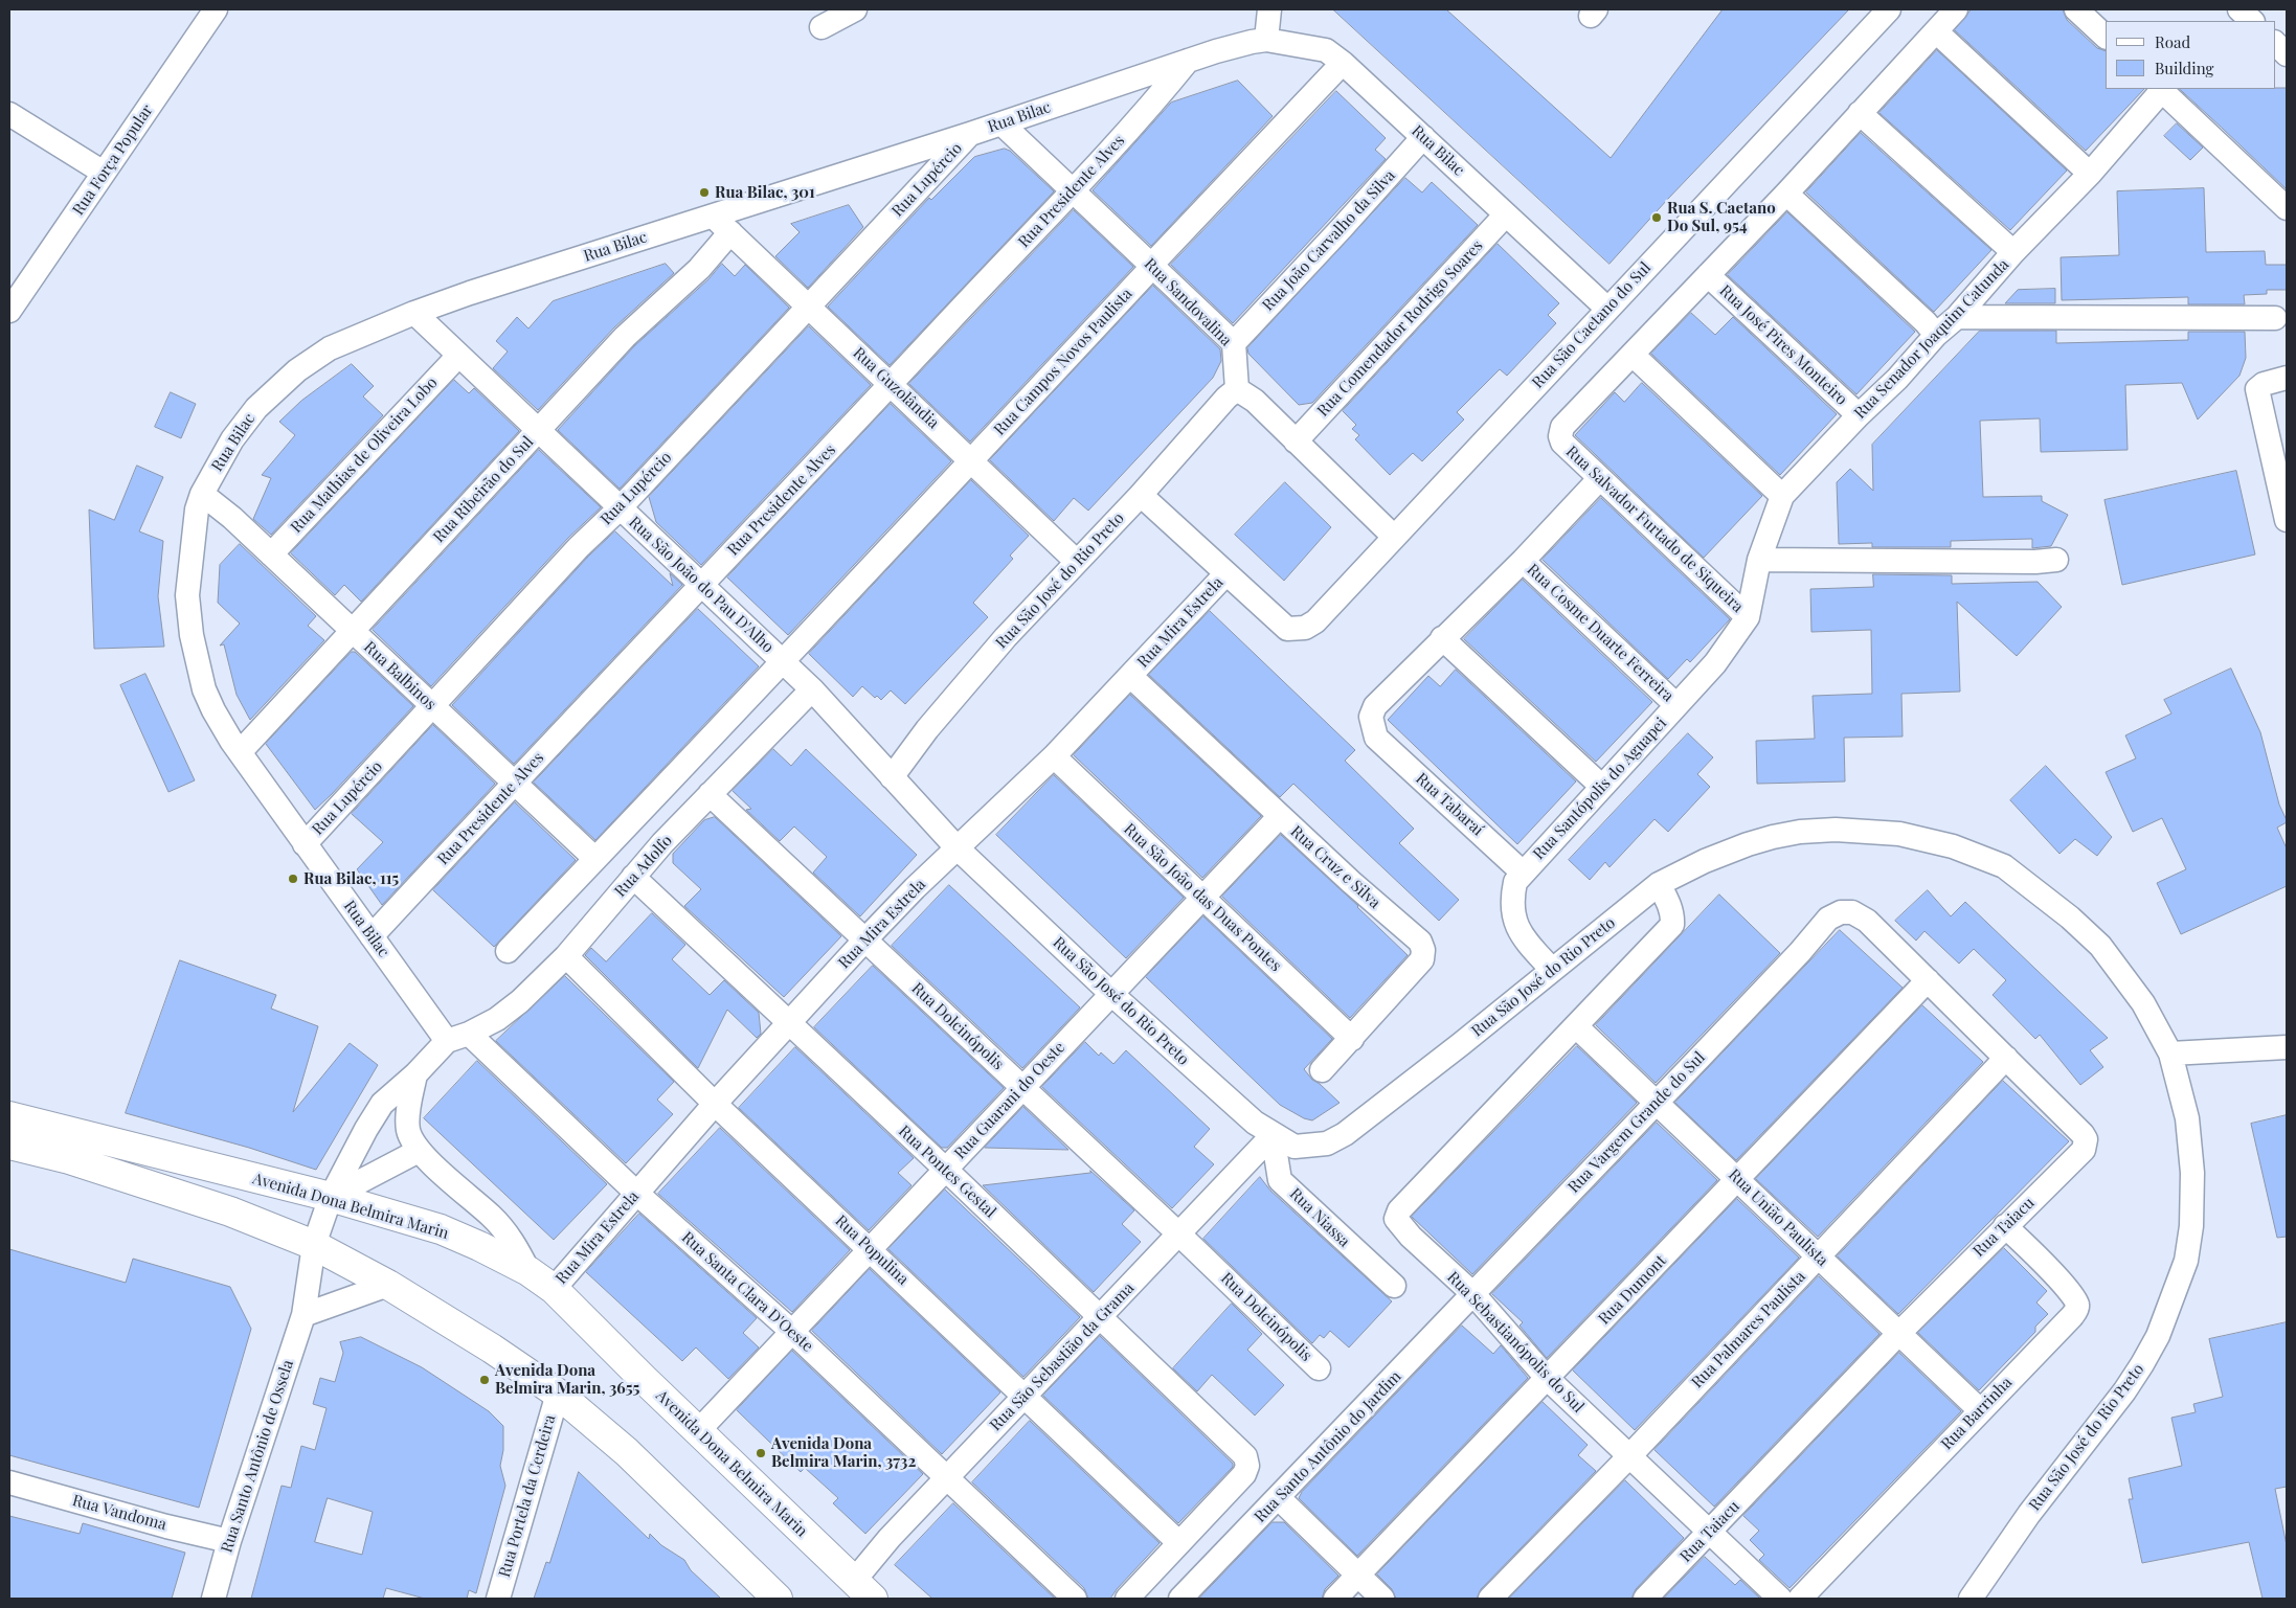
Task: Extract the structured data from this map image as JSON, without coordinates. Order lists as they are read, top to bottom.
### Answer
{
  "streets": {
    "main road": ["Avenida Dona Belmira Marin"],
    "street": [
      "Rua Bilac",
      "Rua Força Popular",
      "Rua Lupércio",
      "Rua Presidente Alves",
      "Rua João Carvalho da Silva",
      "Rua Sandovalina",
      "Rua São Caetano do Sul",
      "Rua Comendador Rodrigo Soares",
      "Rua Senador Joaquim Catunda",
      "Rua José Pires Monteiro",
      "Rua Campos Novos Paulista",
      "Rua Guzolândia",
      "Rua Mathias de Oliveira Lobo",
      "Rua Ribeirão do Sul",
      "Rua Salvador Furtado de Siqueira",
      "Rua São José do Rio Preto",
      "Rua São João do Pau D'Alho",
      "Rua Mira Estrela",
      "Rua Cosme Duarte Ferreira",
      "Rua Balbinos",
      "Rua Santópolis do Aguapei",
      "Rua Tabaraí",
      "Rua Adolfo",
      "Rua Cruz e Silva",
      "Rua São João das Duas Pontes",
      "Rua Dolcinópolis",
      "Rua Guarani do Oeste",
      "Rua Vargem Grande do Sul",
      "Rua Pontes Gestal",
      "Rua Niassa",
      "Rua União Paulista",
      "Rua Taiacu",
      "Rua Populina",
      "Rua Dumont",
      "Rua Santa Clara D'Oeste",
      "Rua Palmares Paulista",
      "Rua Sebastianópolis do Sul",
      "Rua São Sebastião da Grama",
      "Rua Barrinha",
      "Rua Santo Antônio do Jardim",
      "Rua Santo Antônio de Ossela",
      "Rua Portela da Cerdeira",
      "Rua Vandoma"
    ]
  },
  "crossings": [
    ["Rua Bilac", "Rua Lupércio"],
    ["Rua Bilac", "Rua Presidente Alves"],
    ["Rua Bilac", "Rua João Carvalho da Silva"],
    ["Rua Bilac", "Rua Sandovalina"],
    ["Rua Bilac", "Rua São Caetano do Sul"],
    ["Rua Bilac", "Rua Comendador Rodrigo Soares"],
    ["Rua Bilac", "Rua Campos Novos Paulista"],
    ["Rua Bilac", "Rua Guzolândia"],
    ["Rua Bilac", "Rua Ribeirão do Sul"],
    ["Rua Bilac", "Rua São João do Pau D'Alho"],
    ["Rua Bilac", "Rua Balbinos"],
    ["Rua Bilac", "Rua Adolfo"],
    ["Rua Bilac", "Rua Santa Clara D'Oeste"],
    ["Rua Lupércio", "Rua Guzolândia"],
    ["Rua Lupércio", "Rua São João do Pau D'Alho"],
    ["Rua Lupércio", "Rua Balbinos"],
    ["Rua Presidente Alves", "Rua Sandovalina"],
    ["Rua Presidente Alves", "Rua Guzolândia"],
    ["Rua Presidente Alves", "Rua São João do Pau D'Alho"],
    ["Rua Presidente Alves", "Rua Balbinos"],
    ["Rua João Carvalho da Silva", "Rua Sandovalina"],
    ["Rua Sandovalina", "Rua Campos Novos Paulista"],
    ["Rua Sandovalina", "Rua São José do Rio Preto"],
    ["Rua São Caetano do Sul", "Rua Mira Estrela"],
    ["Rua Senador Joaquim Catunda", "Rua José Pires Monteiro"],
    ["Rua Senador Joaquim Catunda", "Rua Salvador Furtado de Siqueira"],
    ["Rua Senador Joaquim Catunda", "Rua Santópolis do Aguapei"],
    ["Rua Campos Novos Paulista", "Rua Guzolândia"],
    ["Rua Campos Novos Paulista", "Rua São João do Pau D'Alho"],
    ["Rua Guzolândia", "Rua Ribeirão do Sul"],
    ["Rua Guzolândia", "Rua São José do Rio Preto"],
    ["Rua Mathias de Oliveira Lobo", "Rua São João do Pau D'Alho"],
    ["Rua Mathias de Oliveira Lobo", "Rua Balbinos"],
    ["Rua Ribeirão do Sul", "Rua São João do Pau D'Alho"],
    ["Rua Ribeirão do Sul", "Rua Balbinos"],
    ["Rua Salvador Furtado de Siqueira", "Rua Santópolis do Aguapei"],
    ["Rua São José do Rio Preto", "Rua São João do Pau D'Alho"],
    ["Rua São José do Rio Preto", "Rua Mira Estrela"],
    ["Rua São José do Rio Preto", "Rua Santópolis do Aguapei"],
    ["Rua São José do Rio Preto", "Rua Guarani do Oeste"],
    ["Rua São José do Rio Preto", "Rua Niassa"],
    ["Rua São José do Rio Preto", "Rua Sebastianópolis do Sul"],
    ["Rua São José do Rio Preto", "Rua São Sebastião da Grama"],
    ["Rua São João do Pau D'Alho", "Rua Adolfo"],
    ["Rua Mira Estrela", "Rua Cruz e Silva"],
    ["Rua Mira Estrela", "Rua São João das Duas Pontes"],
    ["Rua Mira Estrela", "Rua Dolcinópolis"],
    ["Rua Mira Estrela", "Rua Pontes Gestal"],
    ["Rua Mira Estrela", "Avenida Dona Belmira Marin"],
    ["Rua Mira Estrela", "Rua Populina"],
    ["Rua Mira Estrela", "Rua Santa Clara D'Oeste"],
    ["Rua Cosme Duarte Ferreira", "Rua Santópolis do Aguapei"],
    ["Rua Santópolis do Aguapei", "Rua Tabaraí"],
    ["Rua Adolfo", "Rua Dolcinópolis"],
    ["Rua Adolfo", "Rua Pontes Gestal"],
    ["Rua Adolfo", "Rua Populina"],
    ["Rua Adolfo", "Rua Santa Clara D'Oeste"],
    ["Rua Cruz e Silva", "Rua São João das Duas Pontes"],
    ["Rua Cruz e Silva", "Rua Guarani do Oeste"],
    ["Rua São João das Duas Pontes", "Rua Guarani do Oeste"],
    ["Rua Dolcinópolis", "Rua Guarani do Oeste"],
    ["Rua Dolcinópolis", "Rua São Sebastião da Grama"],
    ["Rua Guarani do Oeste", "Rua Pontes Gestal"],
    ["Rua Guarani do Oeste", "Avenida Dona Belmira Marin"],
    ["Rua Guarani do Oeste", "Rua Populina"],
    ["Rua Guarani do Oeste", "Rua Santa Clara D'Oeste"],
    ["Rua Vargem Grande do Sul", "Rua União Paulista"],
    ["Rua Vargem Grande do Sul", "Rua Taiacu"],
    ["Rua Vargem Grande do Sul", "Rua Sebastianópolis do Sul"],
    ["Rua Vargem Grande do Sul", "Rua Santo Antônio do Jardim"],
    ["Rua Pontes Gestal", "Rua Populina"],
    ["Rua Pontes Gestal", "Rua São Sebastião da Grama"],
    ["Avenida Dona Belmira Marin", "Rua São Sebastião da Grama"],
    ["Rua Niassa", "Rua São Sebastião da Grama"],
    ["Rua União Paulista", "Rua Taiacu"],
    ["Rua União Paulista", "Rua Dumont"],
    ["Rua União Paulista", "Rua Palmares Paulista"],
    ["Rua União Paulista", "Rua Sebastianópolis do Sul"],
    ["Rua União Paulista", "Rua Barrinha"],
    ["Rua Taiacu", "Rua Dumont"],
    ["Rua Taiacu", "Rua Palmares Paulista"],
    ["Rua Taiacu", "Rua Sebastianópolis do Sul"],
    ["Rua Taiacu", "Rua Barrinha"],
    ["Rua Populina", "Rua São Sebastião da Grama"],
    ["Rua Dumont", "Rua Sebastianópolis do Sul"],
    ["Rua Santa Clara D'Oeste", "Rua São Sebastião da Grama"],
    ["Rua Palmares Paulista", "Rua Sebastianópolis do Sul"],
    ["Rua Sebastianópolis do Sul", "Rua Santo Antônio do Jardim"],
    ["Rua Santo Antônio de Ossela", "Rua Vandoma"]
  ],
  "places": [
    "Rua Bilac, 301",
    "Rua S. Caetano Do Sul, 954",
    "Rua Bilac, 115",
    "Avenida Dona Belmira Marin, 3655",
    "Avenida Dona Belmira Marin, 3732"
  ],
  "legend": ["Road", "Building"]
}
